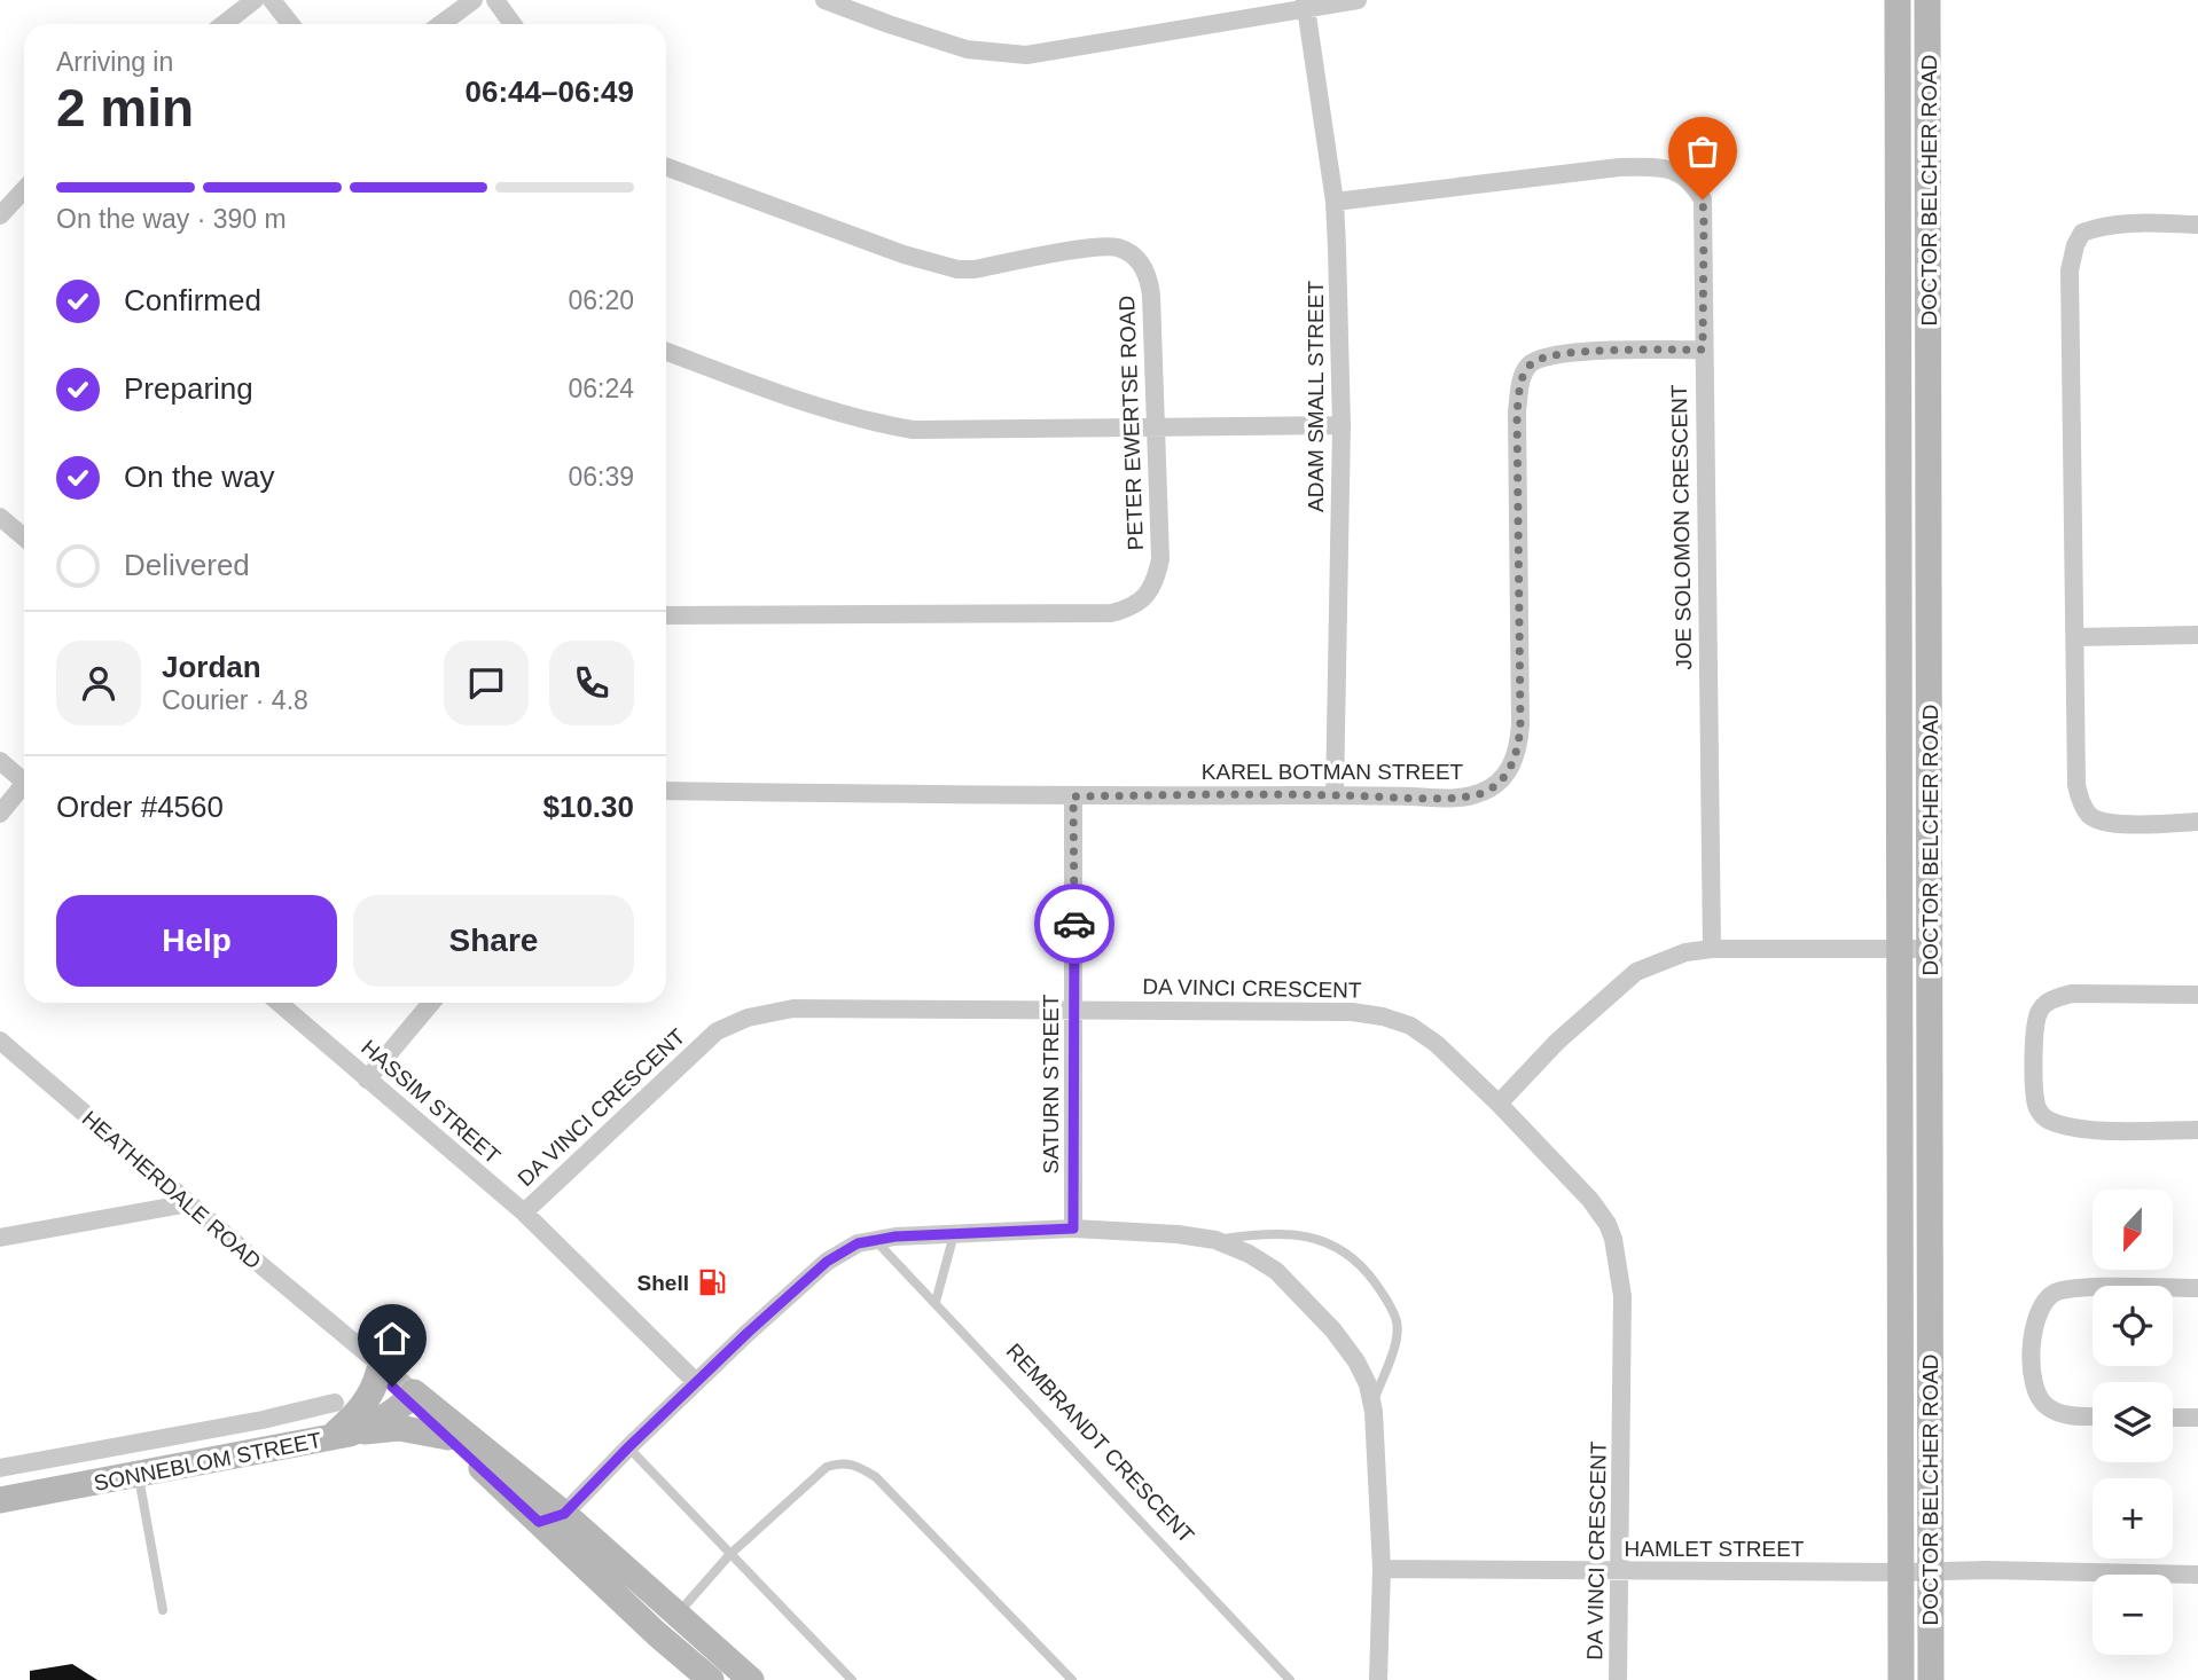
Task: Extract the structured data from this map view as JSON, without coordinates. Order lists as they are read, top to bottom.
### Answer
{
  "streets": {
    "main road": ["DOCTOR BELCHER ROAD", "HEATHERDALE ROAD", "SONNEBLOM STREET"],
    "street": [
      "ADAM SMALL STREET",
      "PETER EWERTSE ROAD",
      "JOE SOLOMON CRESCENT",
      "KAREL BOTMAN STREET",
      "DA VINCI CRESCENT",
      "SATURN STREET",
      "HASSIM STREET",
      "HAMLET STREET"
    ],
    "lane": ["REMBRANDT CRESCENT"]
  },
  "crossings": [
    ["DOCTOR BELCHER ROAD", "HAMLET STREET"],
    ["ADAM SMALL STREET", "JOE SOLOMON CRESCENT"],
    ["ADAM SMALL STREET", "KAREL BOTMAN STREET"],
    ["JOE SOLOMON CRESCENT", "KAREL BOTMAN STREET"],
    ["KAREL BOTMAN STREET", "SATURN STREET"],
    ["DA VINCI CRESCENT", "SATURN STREET"],
    ["DA VINCI CRESCENT", "HASSIM STREET"],
    ["DA VINCI CRESCENT", "HAMLET STREET"],
    ["HEATHERDALE ROAD", "SONNEBLOM STREET"]
  ],
  "places": {
    "fuel station": ["Shell"]
  },
  "north": "bottom",
  "page": {
    "heading": ["2 min", "Arriving in", "06:44–06:49"],
    "panel": [
      "Jordan",
      "Courier · 4.8",
      "Order #4560",
      "$10.30"
    ],
    "bar": "On the way · 390 m",
    "list": [
      ["Confirmed", "06:20"],
      ["Preparing", "06:24"],
      ["On the way", "06:39"],
      "Delivered"
    ],
    "buttons": ["Help", "Share"],
    "map_buttons": ["+", "−"]
  }
}
